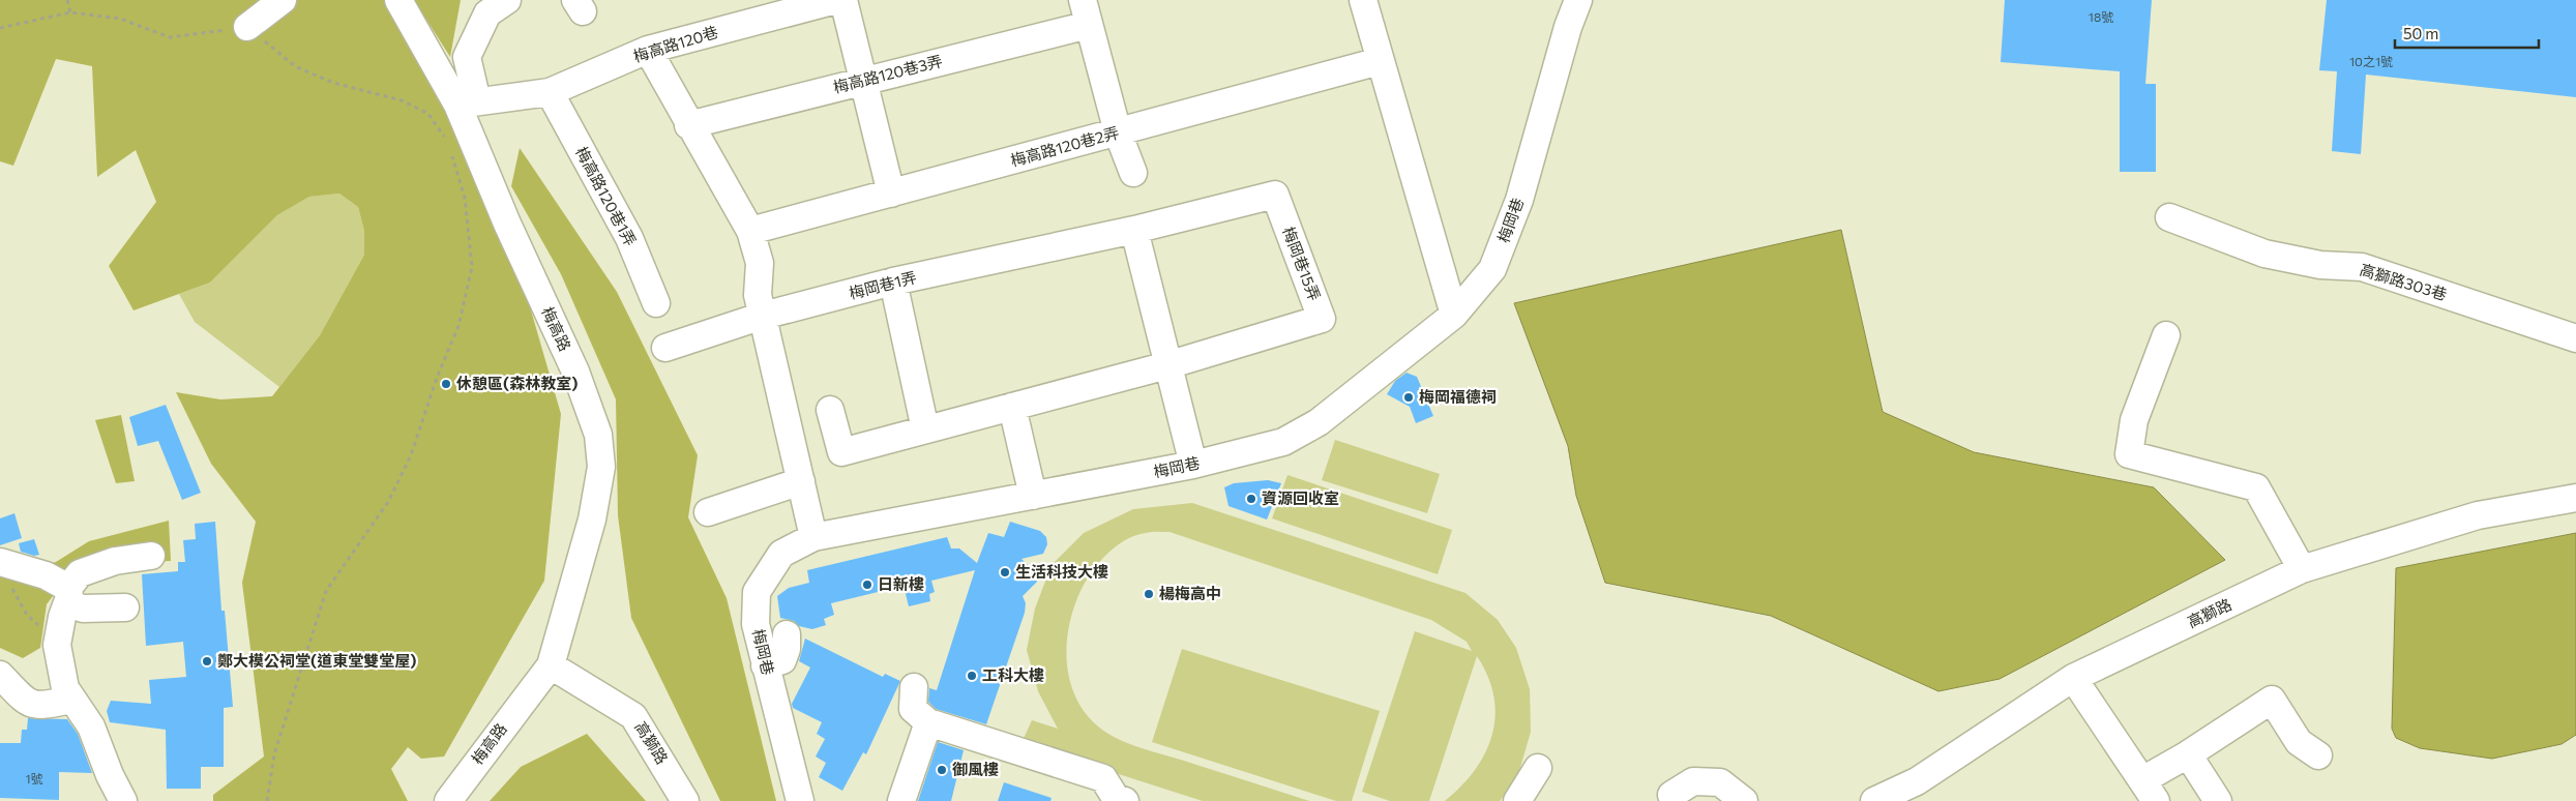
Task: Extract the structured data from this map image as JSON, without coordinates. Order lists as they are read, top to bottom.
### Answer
{
  "streets": {
    "street": [
      "梅高路120巷",
      "梅高路120巷3弄",
      "梅高路120巷2弄",
      "梅高路120巷1弄",
      "梅岡巷",
      "梅岡巷15弄",
      "高獅路303巷",
      "梅岡巷1弄",
      "梅高路",
      "高獅路"
    ]
  },
  "crossings": [
    ["梅高路120巷", "梅高路120巷1弄"],
    ["梅高路120巷", "梅高路"],
    ["梅岡巷15弄", "梅岡巷1弄"],
    ["梅高路", "高獅路"]
  ],
  "places": [
    "休憩區(森林教室)",
    "梅岡福德祠",
    "資源回收室",
    "生活科技大樓",
    "日新樓",
    "楊梅高中",
    "鄭大模公祠堂(道東堂雙堂屋)",
    "工科大樓",
    "御風樓"
  ],
  "house_numbers": ["18號", "10之1號", "1號"],
  "scale_bar": "50 m"
}
